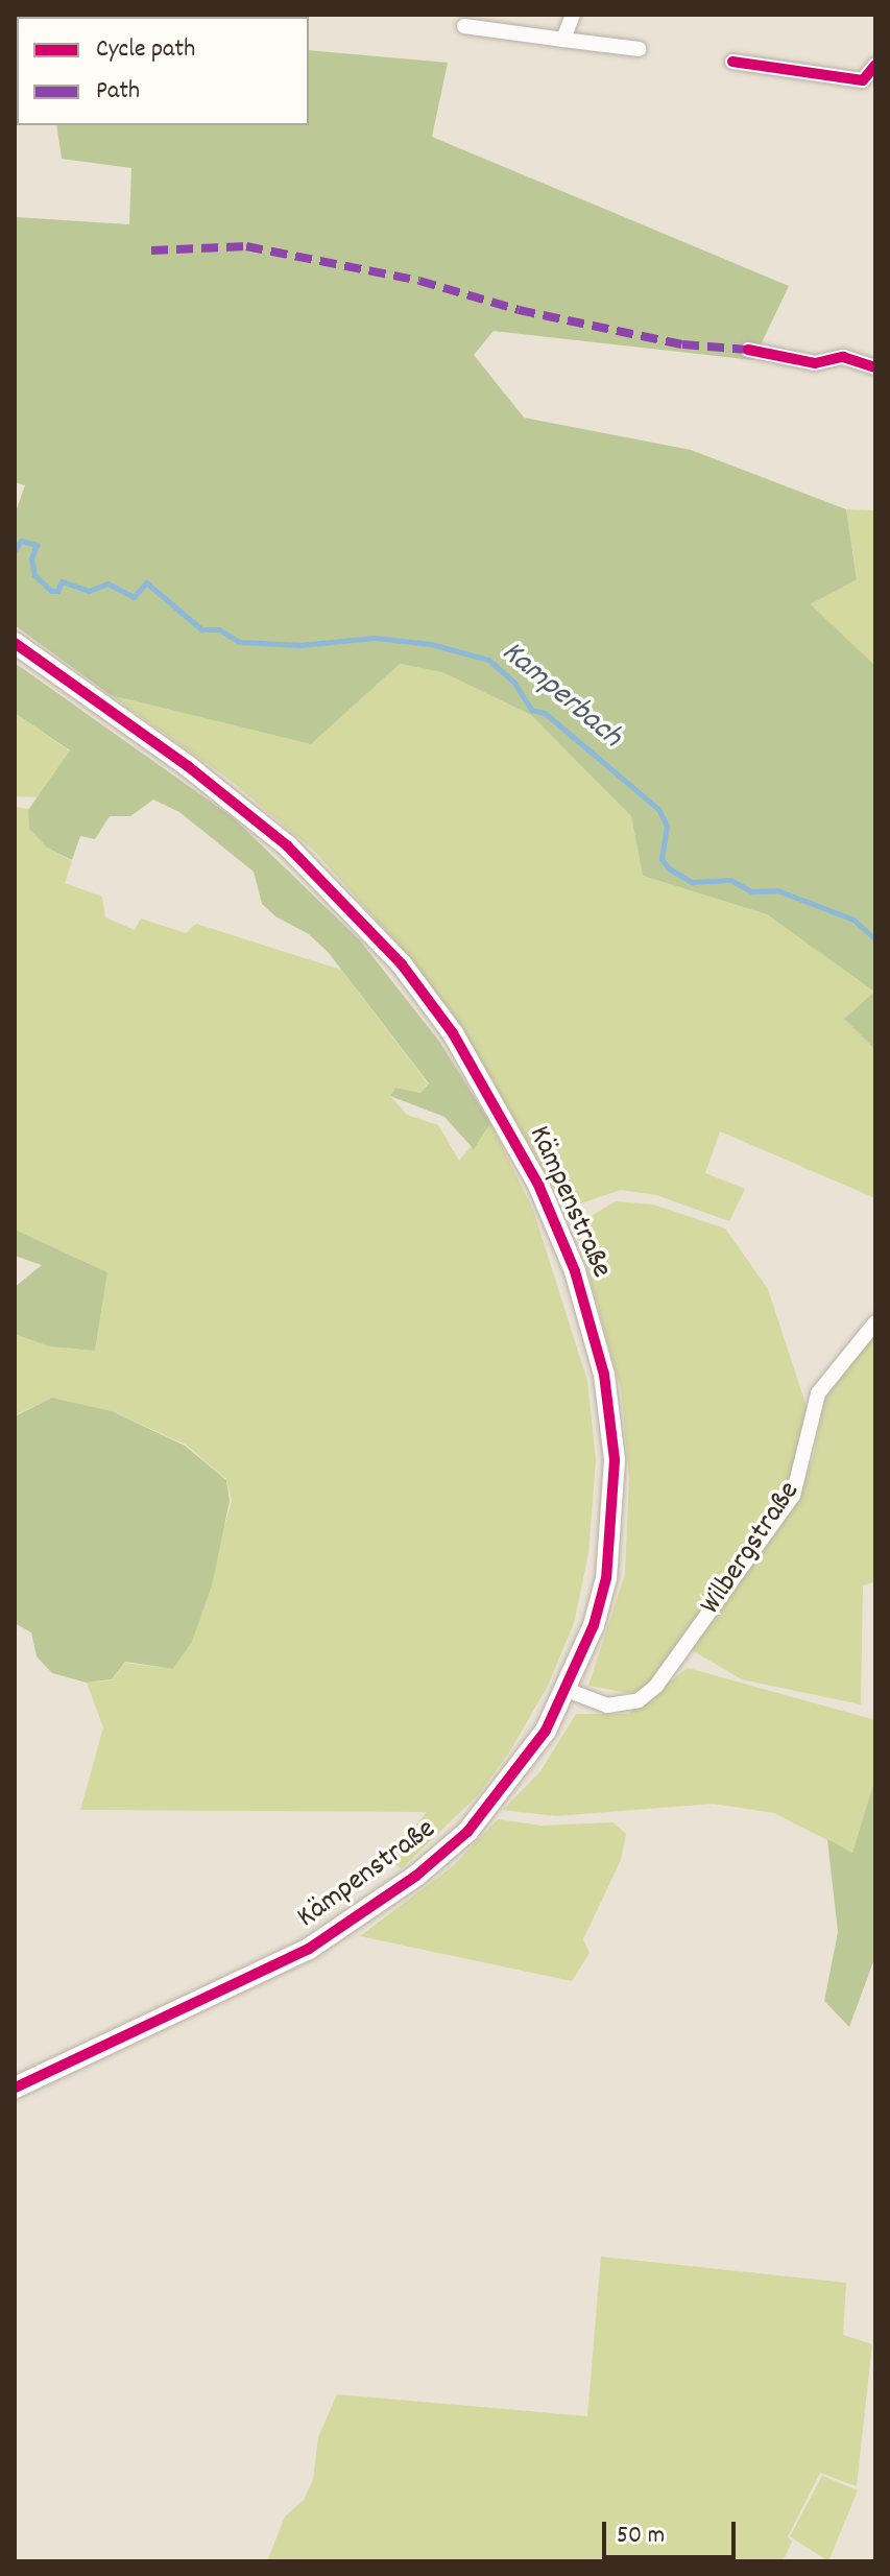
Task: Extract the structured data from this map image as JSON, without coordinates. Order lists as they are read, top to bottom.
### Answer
{
  "streets": {
    "street": ["Kämpenstraße", "Wilbergstraße"]
  },
  "crossings": [
    ["Kämpenstraße", "Wilbergstraße"]
  ],
  "water": ["Kamperbach"],
  "legend": ["Cycle path", "Path"],
  "scale_bar": "50 m"
}
